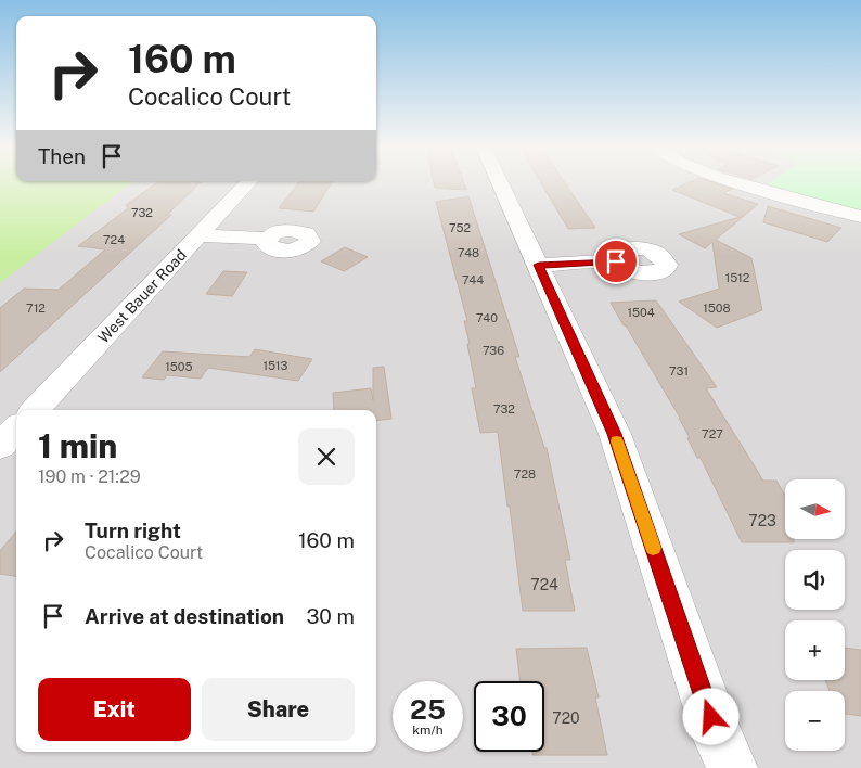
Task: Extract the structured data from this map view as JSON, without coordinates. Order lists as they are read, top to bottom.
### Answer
{
  "streets": {
    "street": ["West Bauer Road"]
  },
  "house_numbers": [
    "732",
    "752",
    "724",
    "748",
    "1512",
    "744",
    "712",
    "1508",
    "1504",
    "740",
    "736",
    "1513",
    "1505",
    "731",
    "732",
    "727",
    "728",
    "723",
    "724",
    "720"
  ],
  "north": "right",
  "page": {
    "turn": ["160 m", "Cocalico Court"],
    "then": "Then",
    "heading": ["1 min", "190 m · 21:29"],
    "map_buttons": ["+", "−"],
    "list": [
      {
        "name": "Turn right",
        "note": "Cocalico Court",
        "value": "160 m"
      },
      {
        "name": "Arrive at destination",
        "value": "30 m"
      }
    ],
    "buttons": ["Exit", "Share"],
    "speed": "25 km/h",
    "limit": "30"
  }
}
